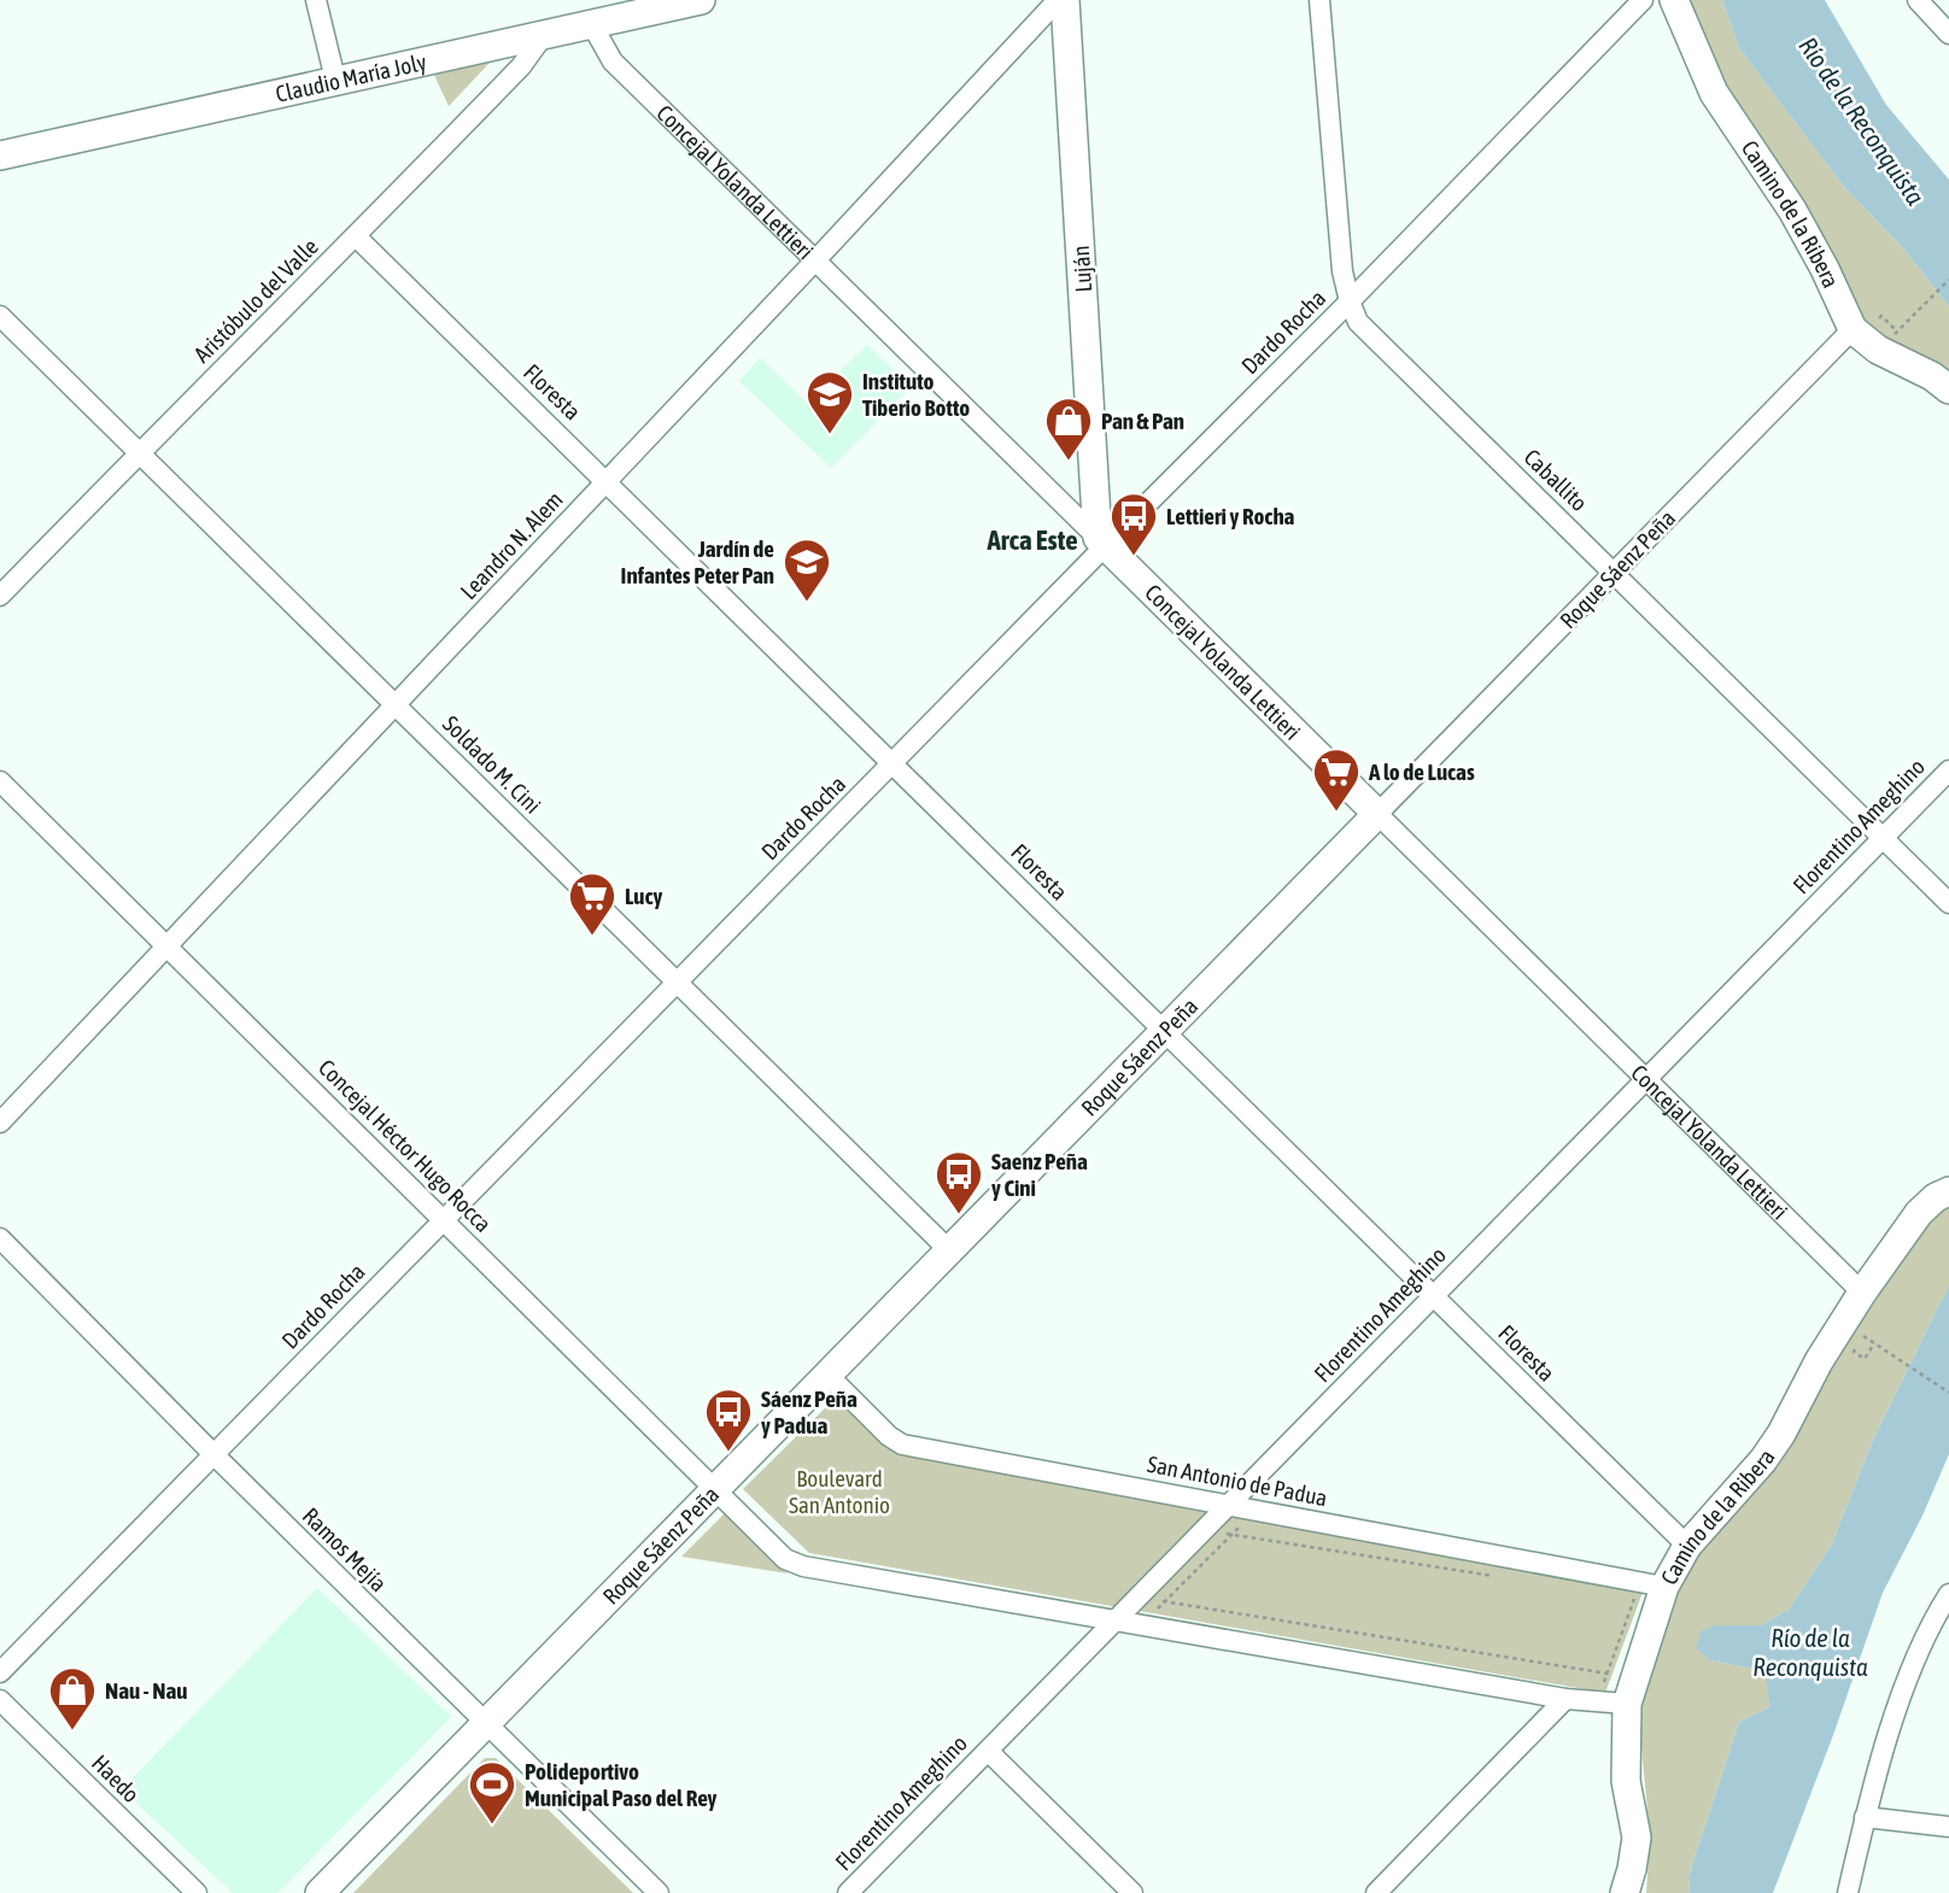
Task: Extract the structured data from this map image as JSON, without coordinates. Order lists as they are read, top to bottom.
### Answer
{
  "streets": {
    "street": [
      "Claudio María Joly",
      "Concejal Yolanda Lettieri",
      "Camino de la Ribera",
      "Luján",
      "Aristóbulo del Valle",
      "Dardo Rocha",
      "Floresta",
      "Caballito",
      "Leandro N. Alem",
      "Roque Sáenz Peña",
      "Soldado M. Cini",
      "Florentino Ameghino",
      "Concejal Héctor Hugo Rocca",
      "San Antonio de Padua",
      "Ramos Mejía",
      "Haedo"
    ]
  },
  "crossings": [
    ["Claudio María Joly", "Concejal Yolanda Lettieri"],
    ["Claudio María Joly", "Aristóbulo del Valle"],
    ["Concejal Yolanda Lettieri", "Camino de la Ribera"],
    ["Concejal Yolanda Lettieri", "Luján"],
    ["Concejal Yolanda Lettieri", "Dardo Rocha"],
    ["Concejal Yolanda Lettieri", "Leandro N. Alem"],
    ["Concejal Yolanda Lettieri", "Roque Sáenz Peña"],
    ["Concejal Yolanda Lettieri", "Florentino Ameghino"],
    ["Camino de la Ribera", "Floresta"],
    ["Camino de la Ribera", "Roque Sáenz Peña"],
    ["Camino de la Ribera", "San Antonio de Padua"],
    ["Luján", "Dardo Rocha"],
    ["Aristóbulo del Valle", "Floresta"],
    ["Aristóbulo del Valle", "Soldado M. Cini"],
    ["Dardo Rocha", "Floresta"],
    ["Dardo Rocha", "Caballito"],
    ["Dardo Rocha", "Soldado M. Cini"],
    ["Dardo Rocha", "Concejal Héctor Hugo Rocca"],
    ["Dardo Rocha", "Ramos Mejía"],
    ["Floresta", "Leandro N. Alem"],
    ["Floresta", "Roque Sáenz Peña"],
    ["Floresta", "Florentino Ameghino"],
    ["Caballito", "Roque Sáenz Peña"],
    ["Caballito", "Florentino Ameghino"],
    ["Leandro N. Alem", "Soldado M. Cini"],
    ["Leandro N. Alem", "Concejal Héctor Hugo Rocca"],
    ["Roque Sáenz Peña", "Soldado M. Cini"],
    ["Roque Sáenz Peña", "Concejal Héctor Hugo Rocca"],
    ["Roque Sáenz Peña", "San Antonio de Padua"],
    ["Roque Sáenz Peña", "Ramos Mejía"],
    ["Florentino Ameghino", "Concejal Héctor Hugo Rocca"],
    ["Florentino Ameghino", "San Antonio de Padua"]
  ],
  "districts": ["Arca Este"],
  "water": ["Río de la Reconquista"],
  "parks": ["Boulevard San Antonio"],
  "places": {
    "school or university": ["Instituto Tiberio Botto", "Jardín de Infantes Peter Pan"],
    "shop": ["Pan & Pan", "Nau - Nau"],
    "bus stop": ["Lettieri y Rocha", "Saenz Peña y Cini", "Sáenz Peña y Padua"],
    "supermarket": ["A lo de Lucas", "Lucy"],
    "sports": ["Polideportivo Municipal Paso del Rey"]
  }
}
